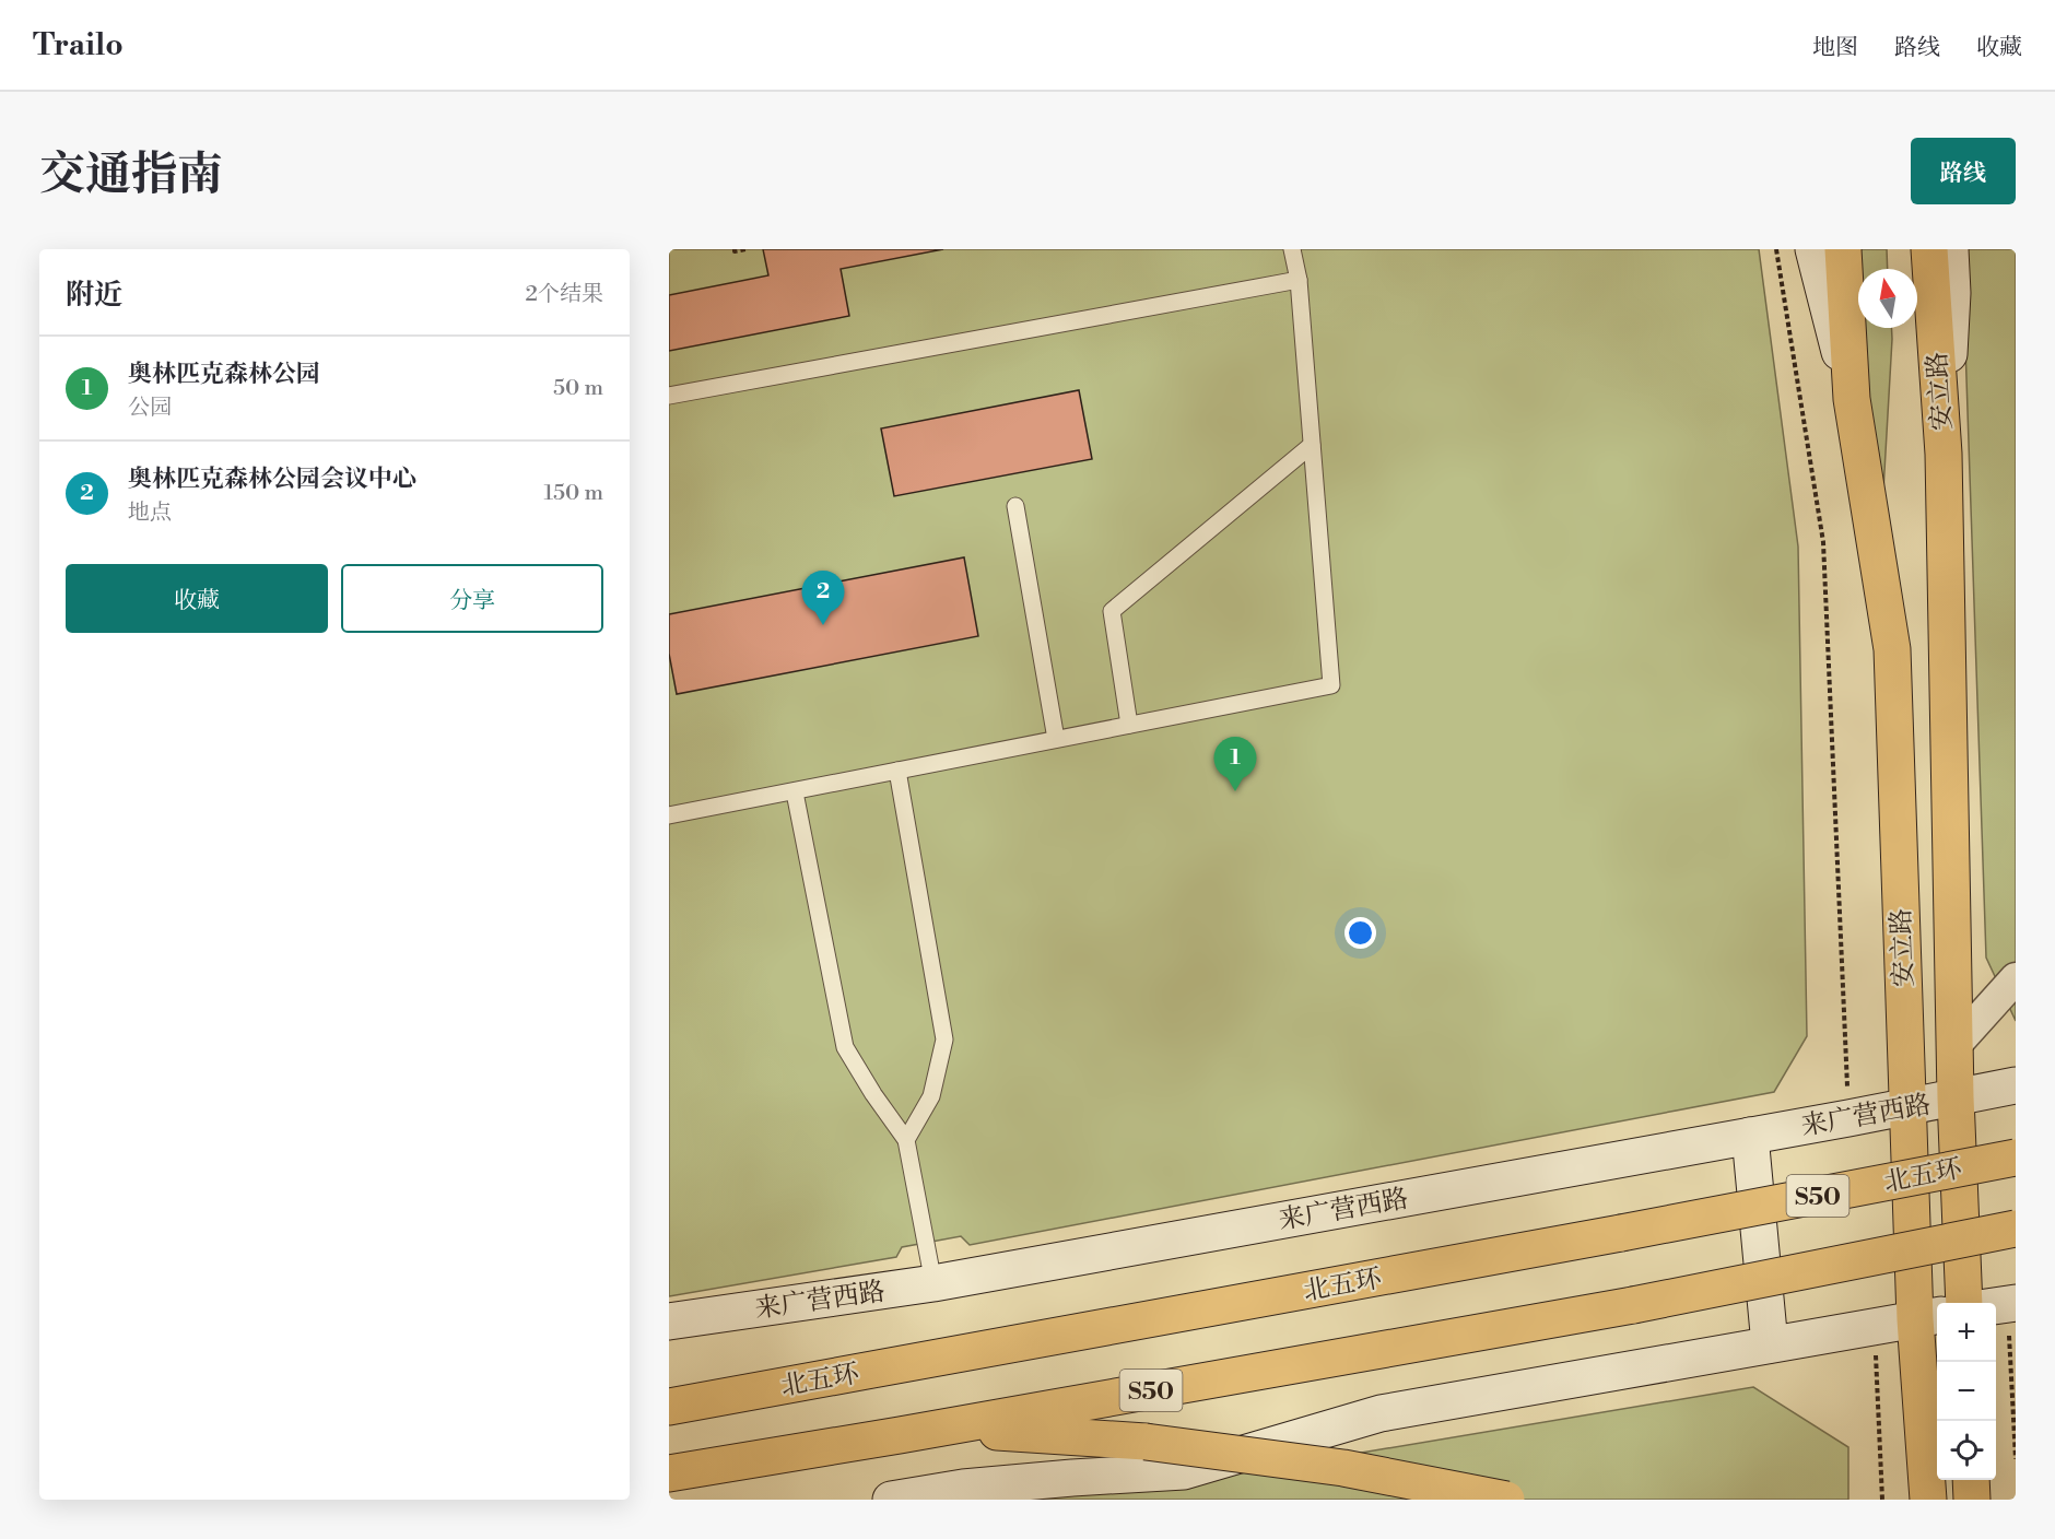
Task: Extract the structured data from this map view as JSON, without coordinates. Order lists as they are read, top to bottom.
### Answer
{
  "streets": {
    "main road": ["安立路", "北五环", "S50"],
    "street": ["来广营西路"]
  },
  "crossings": [
    ["安立路", "来广营西路"]
  ],
  "north": "top",
  "page": {
    "header": "Trailo",
    "nav": ["地图", "路线", "收藏"],
    "title": "交通指南",
    "buttons": [
      "路线",
      ["收藏", "分享"]
    ],
    "heading": ["附近", "2个结果"],
    "list": [
      {
        "mark": "1",
        "name": "奥林匹克森林公园",
        "note": "公园",
        "value": "50 m"
      },
      {
        "mark": "2",
        "name": "奥林匹克森林公园会议中心",
        "note": "地点",
        "value": "150 m"
      }
    ],
    "pins": ["2", "1"],
    "map_buttons": ["+", "−"]
  }
}
